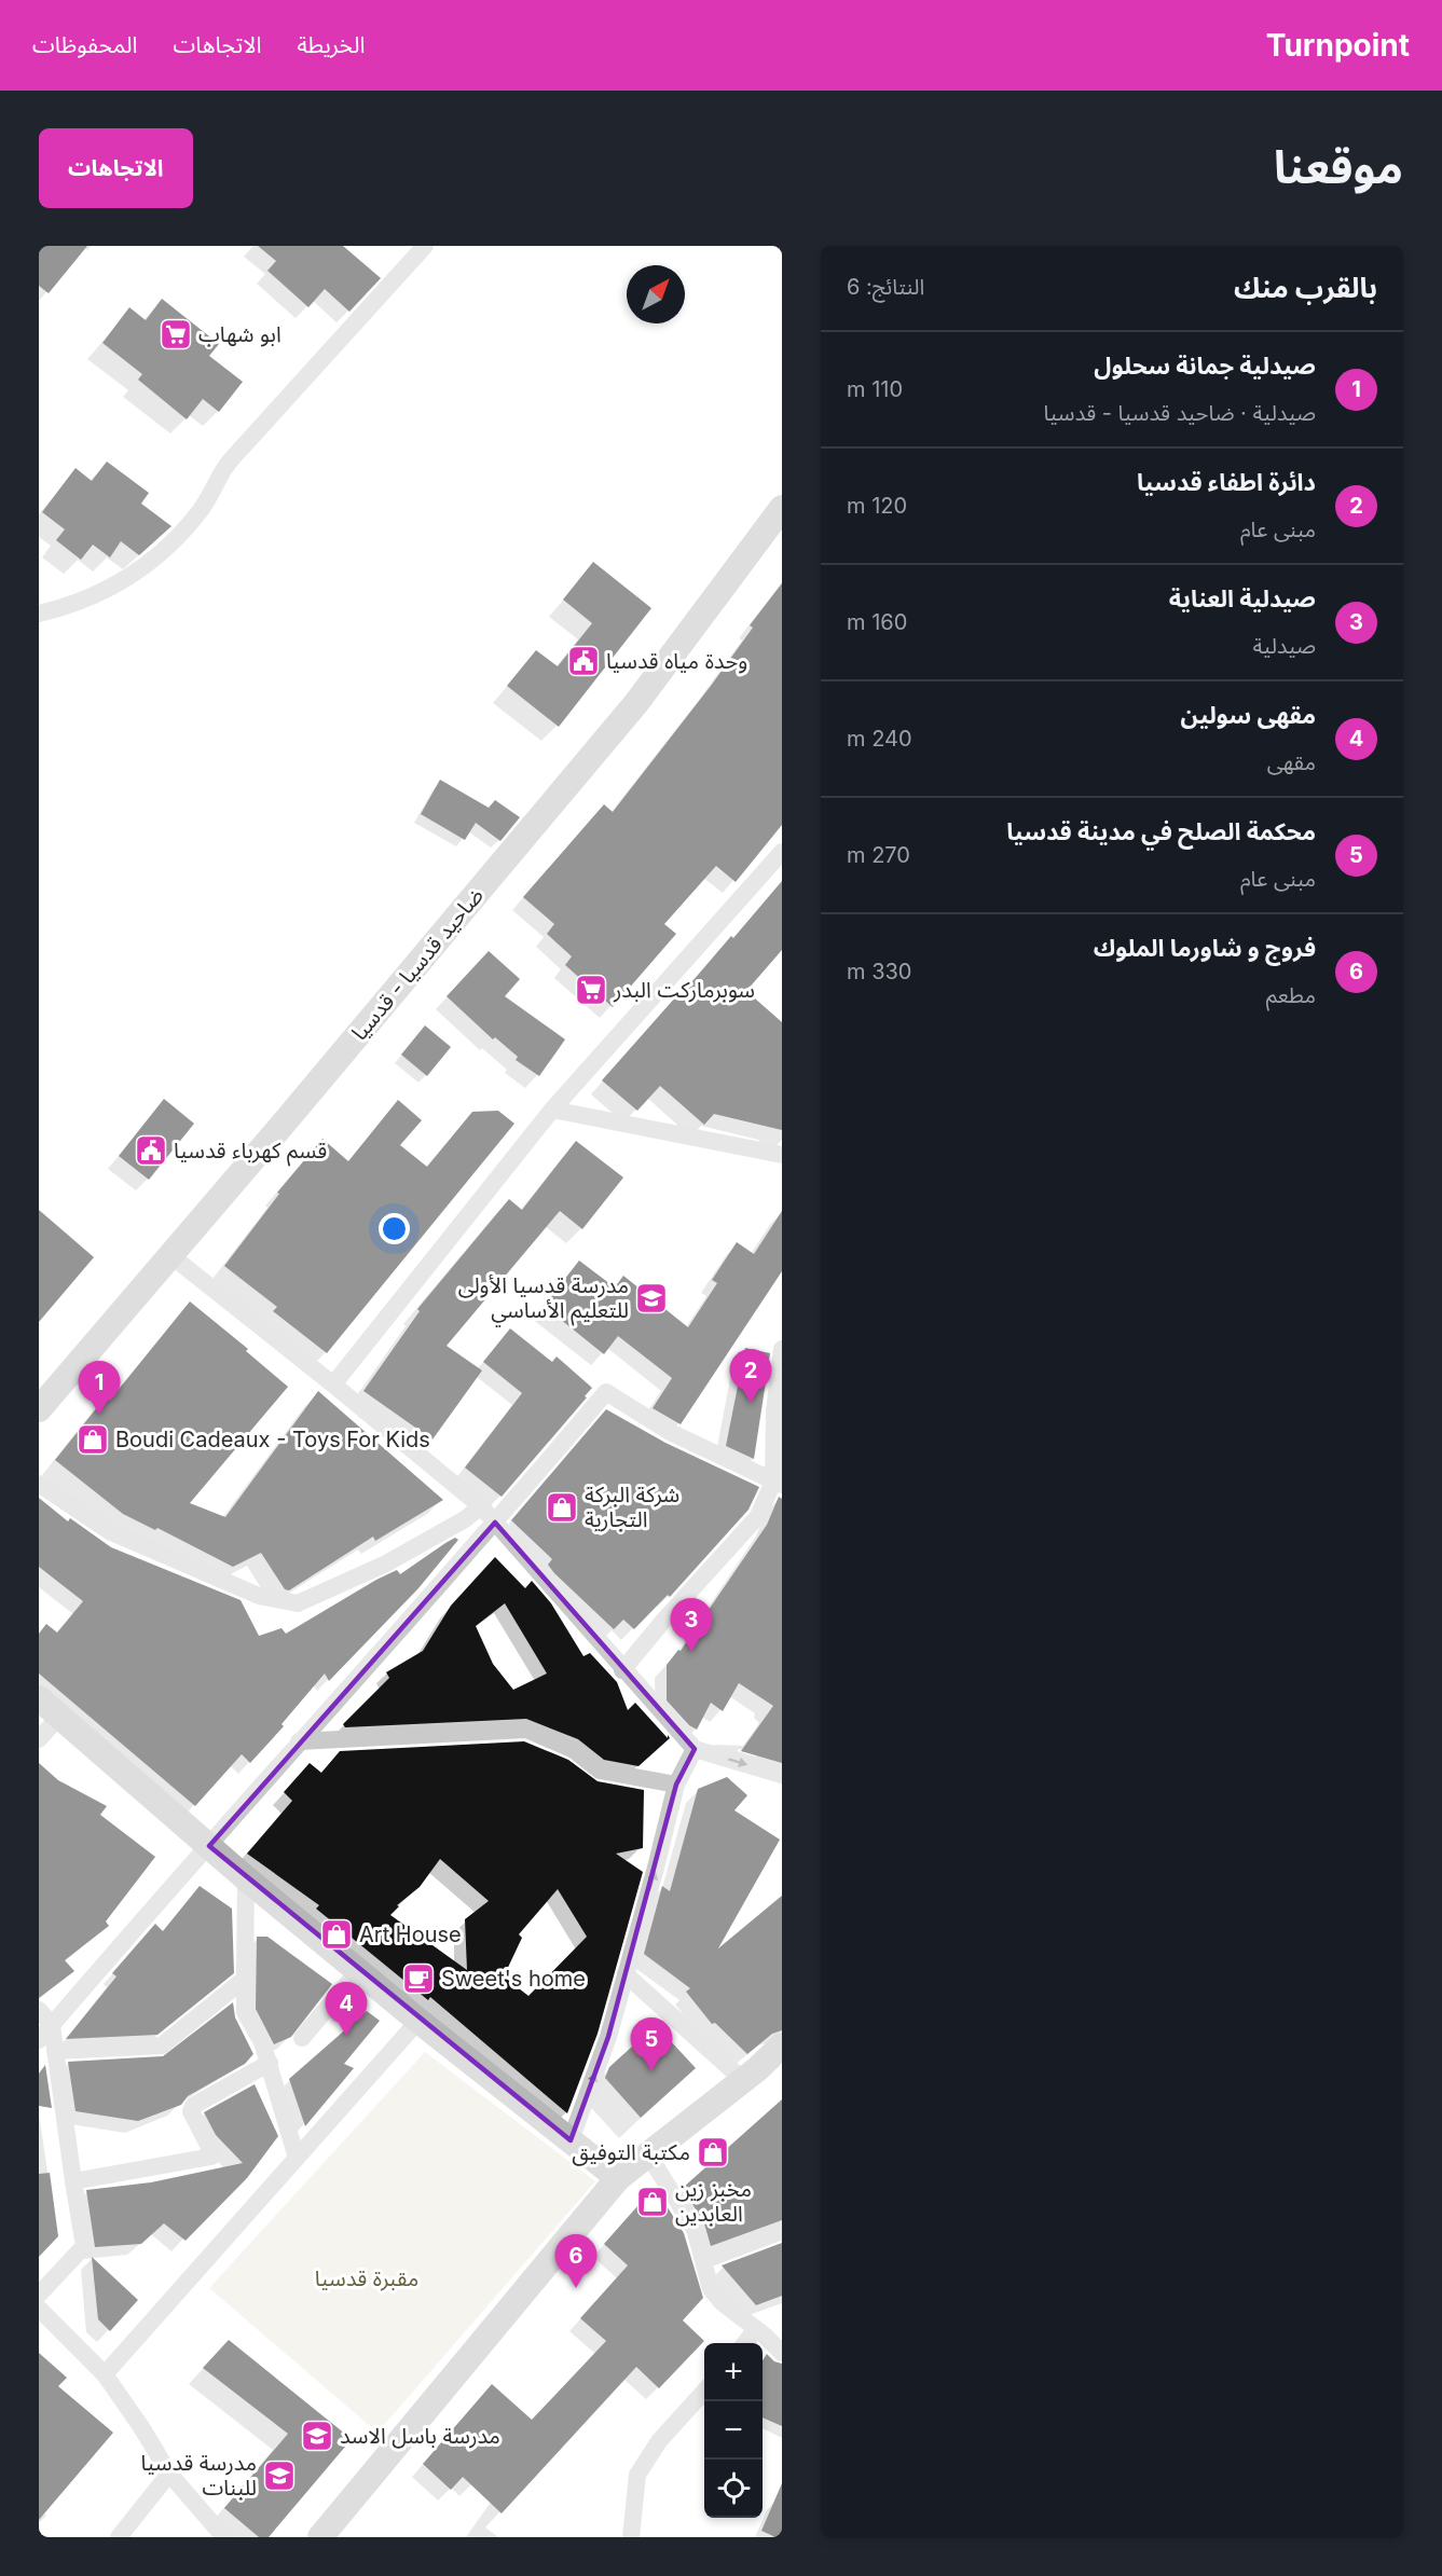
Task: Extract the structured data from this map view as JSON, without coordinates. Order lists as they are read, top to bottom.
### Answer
{
  "streets": {
    "main road": ["ضاحيد قدسيا - قدسيا"]
  },
  "parks": ["مقبرة قدسيا"],
  "places": {
    "supermarket": ["ابو شهاب", "سوبرماركت البدر"],
    "public building": ["وحدة مياه قدسيا", "قسم كهرباء قدسيا"],
    "school or university": ["مدرسة قدسيا الأولى للتعليم الأساسي", "مدرسة باسل الاسد", "مدرسة قدسيا للبنات"],
    "shop": [
      "Boudi Cadeaux - Toys For Kids",
      "شركة البركة التجارية",
      "Art House",
      "مكتبة التوفيق",
      "مخبز زين العابدين"
    ],
    "cafe": ["Sweet's home"]
  },
  "north": "top right",
  "page": {
    "header": "Turnpoint",
    "nav": ["الخريطة", "الاتجاهات", "المحفوظات"],
    "title": "موقعنا",
    "buttons": "الاتجاهات",
    "heading": ["بالقرب منك", "النتائج: 6"],
    "list": [
      {
        "mark": "1",
        "name": "صيدلية جمانة سحلول",
        "note": "صيدلية · ضاحيد قدسيا - قدسيا",
        "value": "110 m"
      },
      {
        "mark": "2",
        "name": "دائرة اطفاء قدسيا",
        "note": "مبنى عام",
        "value": "120 m"
      },
      {
        "mark": "3",
        "name": "صيدلية العناية",
        "note": "صيدلية",
        "value": "160 m"
      },
      {
        "mark": "4",
        "name": "مقهى سولين",
        "note": "مقهى",
        "value": "240 m"
      },
      {
        "mark": "5",
        "name": "محكمة الصلح في مدينة قدسيا",
        "note": "مبنى عام",
        "value": "270 m"
      },
      {
        "mark": "6",
        "name": "فروج و شاورما الملوك",
        "note": "مطعم",
        "value": "330 m"
      }
    ],
    "pins": [
      "2",
      "1",
      "3",
      "4",
      "5",
      "6"
    ],
    "map_buttons": ["+", "−"]
  }
}
